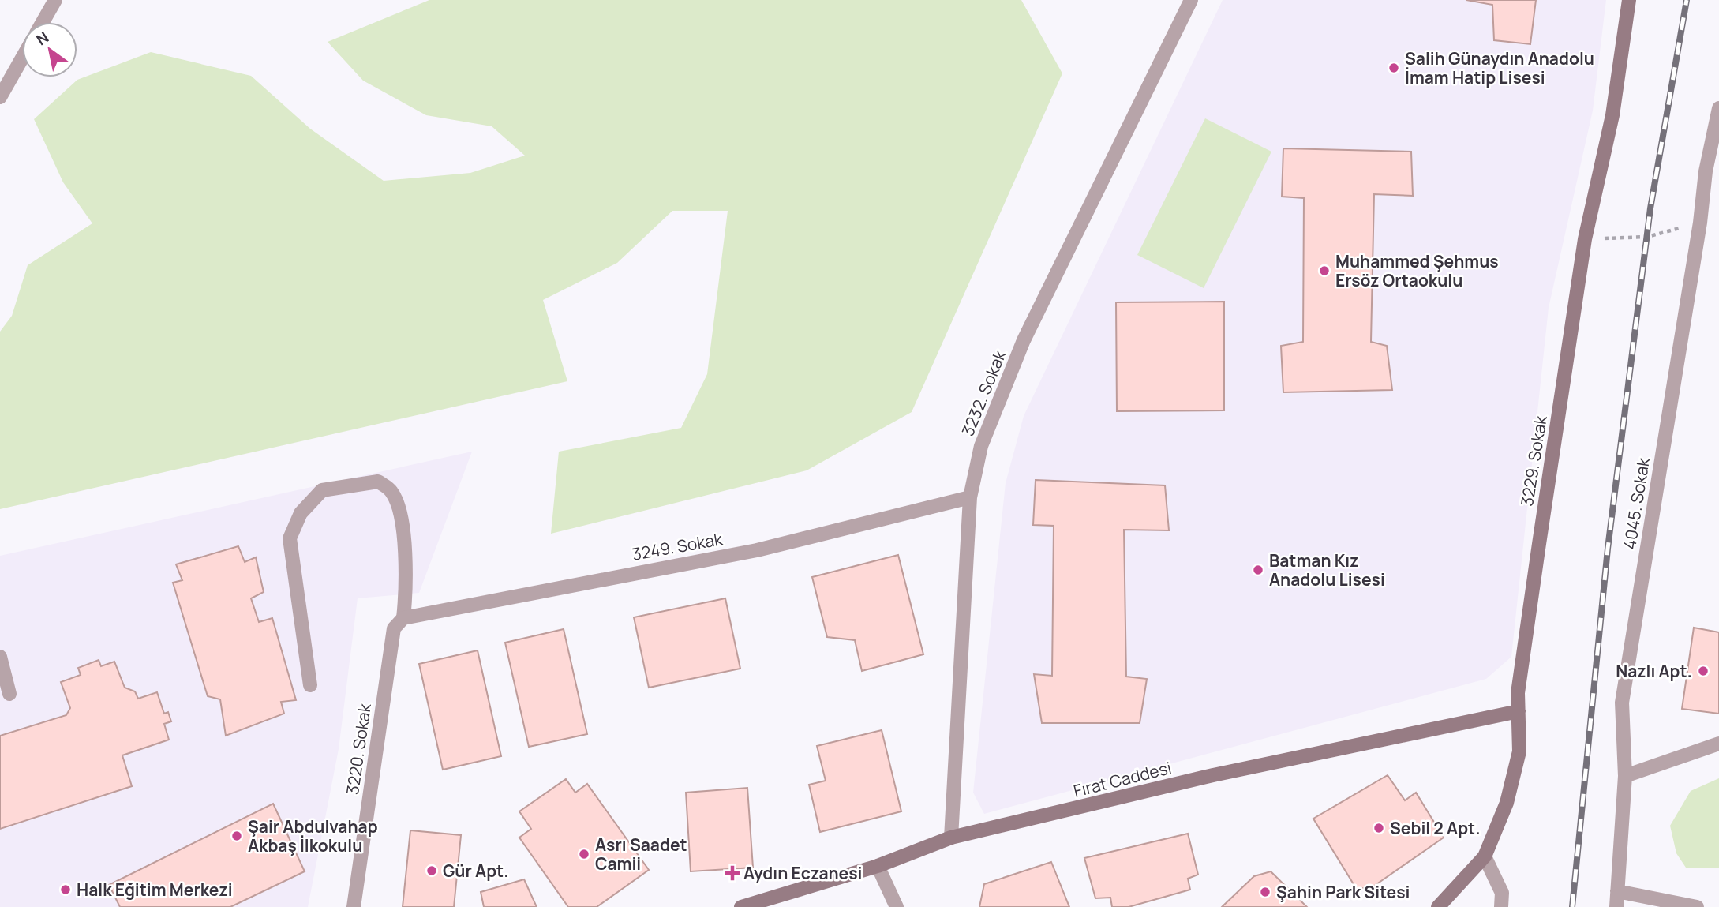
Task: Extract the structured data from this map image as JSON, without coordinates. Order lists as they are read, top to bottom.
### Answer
{
  "streets": {
    "street": [
      "3232. Sokak",
      "3229. Sokak",
      "4045. Sokak",
      "3249. Sokak",
      "3220. Sokak",
      "Fırat Caddesi"
    ]
  },
  "crossings": [
    ["3232. Sokak", "3249. Sokak"],
    ["3232. Sokak", "Fırat Caddesi"],
    ["3229. Sokak", "Fırat Caddesi"],
    ["3249. Sokak", "3220. Sokak"]
  ],
  "places": {
    "other": [
      "Salih Günaydın Anadolu İmam Hatip Lisesi",
      "Muhammed Şehmus Ersöz Ortaokulu",
      "Batman Kız Anadolu Lisesi",
      "Nazlı Apt.",
      "Sebil 2 Apt.",
      "Şair Abdulvahap Akbaş İlkokulu",
      "Asrı Saadet Camii",
      "Gür Apt.",
      "Halk Eğitim Merkezi",
      "Şahin Park Sitesi"
    ],
    "health": ["Aydın Eczanesi"]
  },
  "north": "top left"
}
